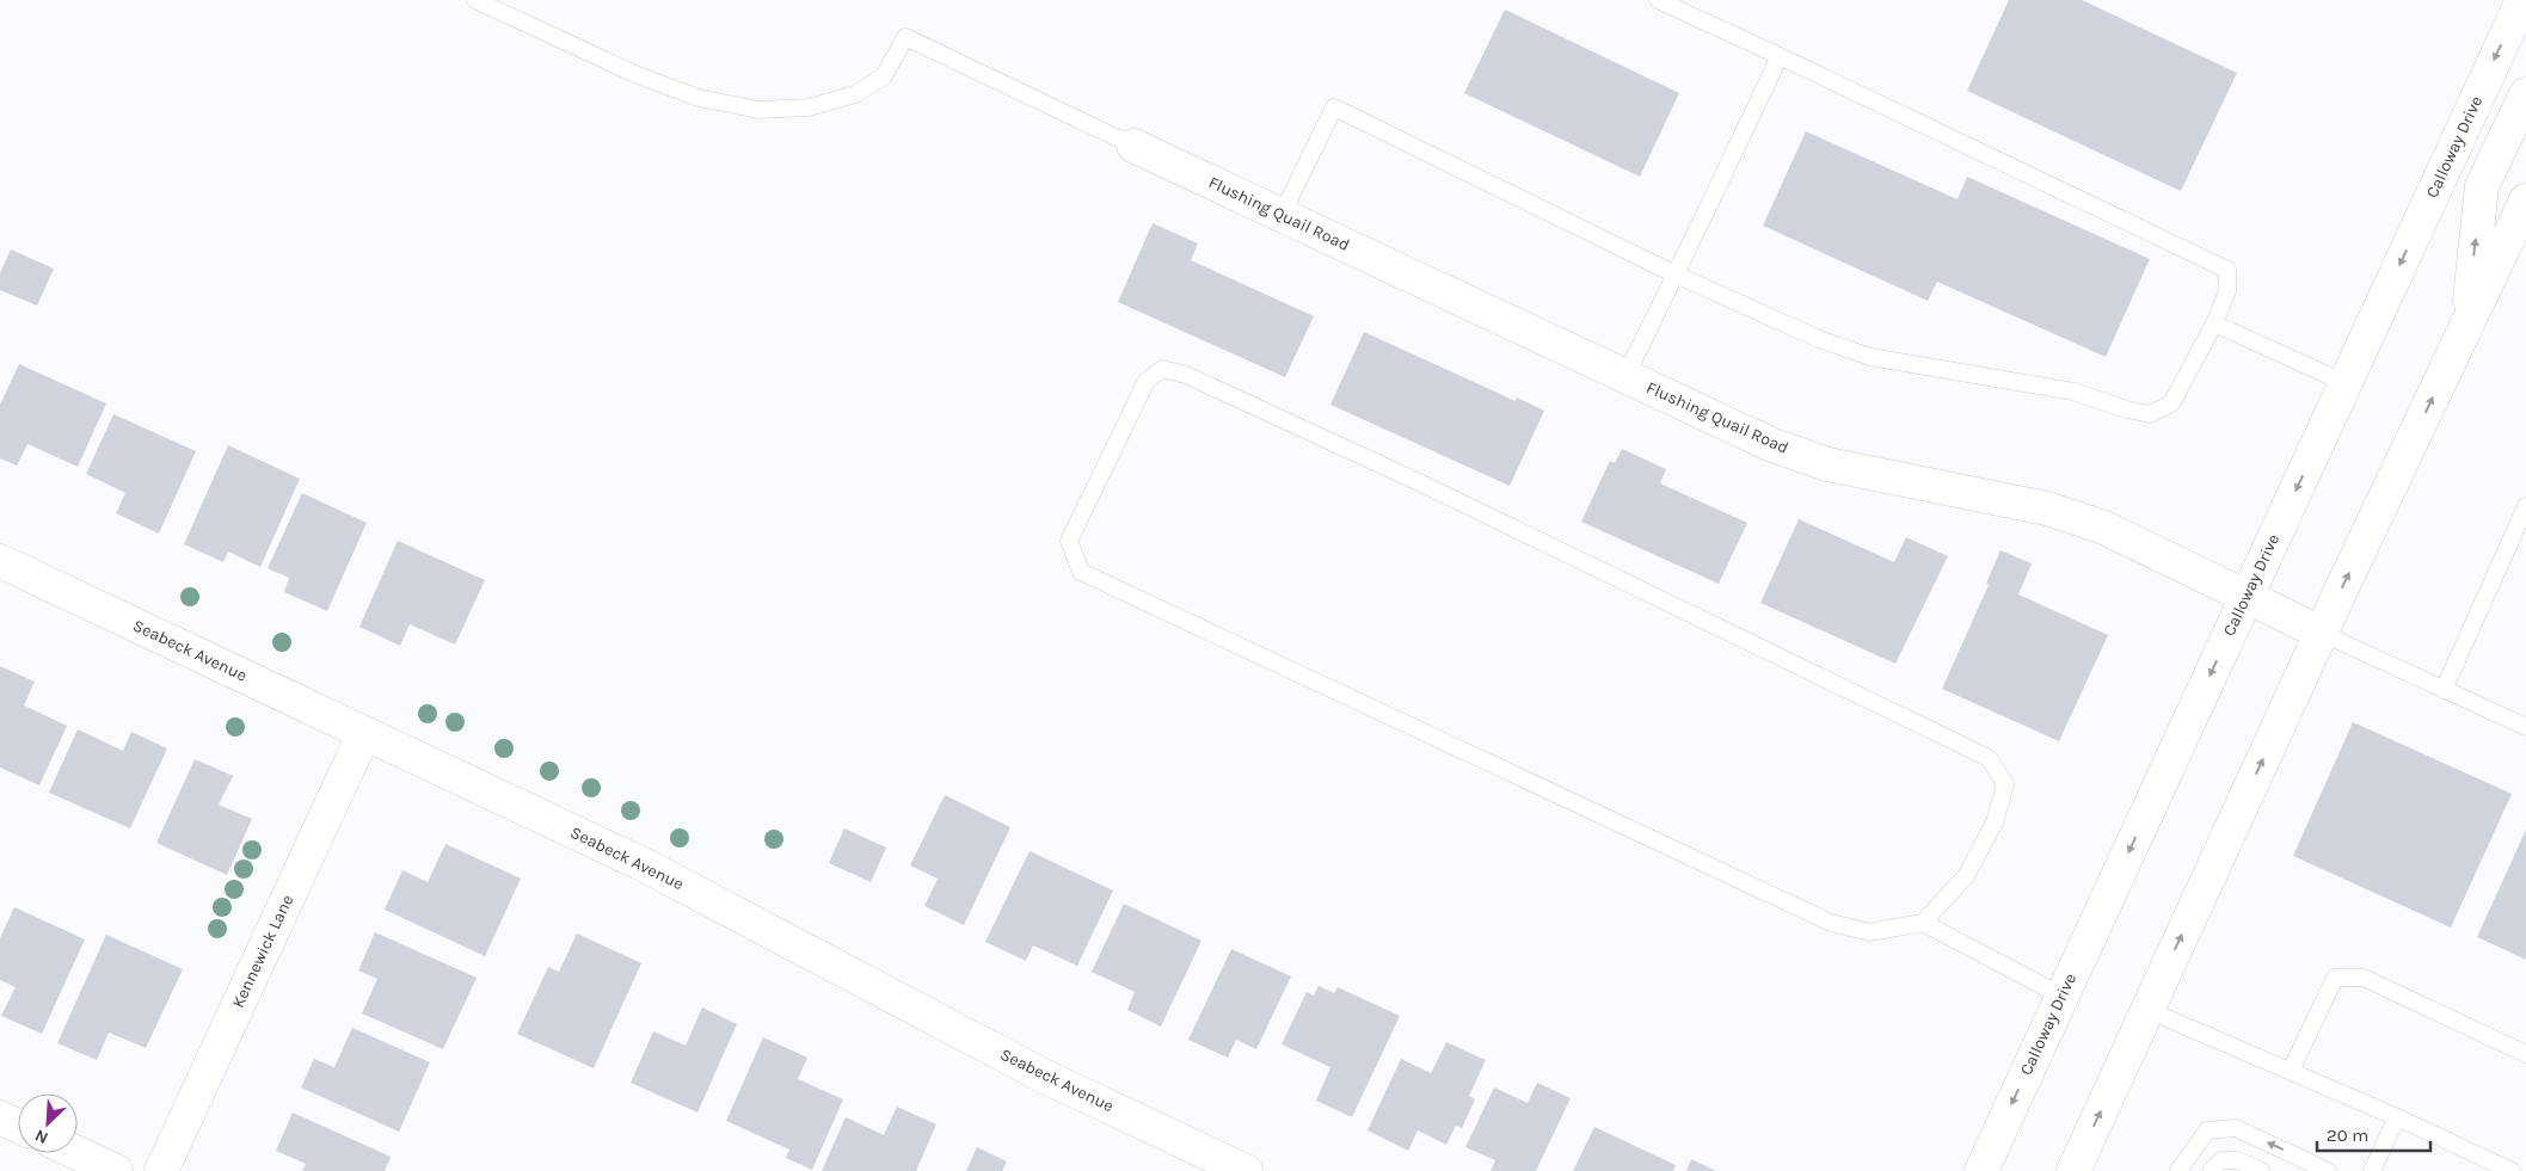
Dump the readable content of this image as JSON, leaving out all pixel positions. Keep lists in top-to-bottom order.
{
  "streets": {
    "street": [
      "Calloway Drive",
      "Flushing Quail Road",
      "Seabeck Avenue",
      "Kennewick Lane"
    ]
  },
  "crossings": [
    ["Calloway Drive", "Flushing Quail Road"],
    ["Seabeck Avenue", "Kennewick Lane"]
  ],
  "scale_bar": "20 m",
  "north": "bottom left"
}
